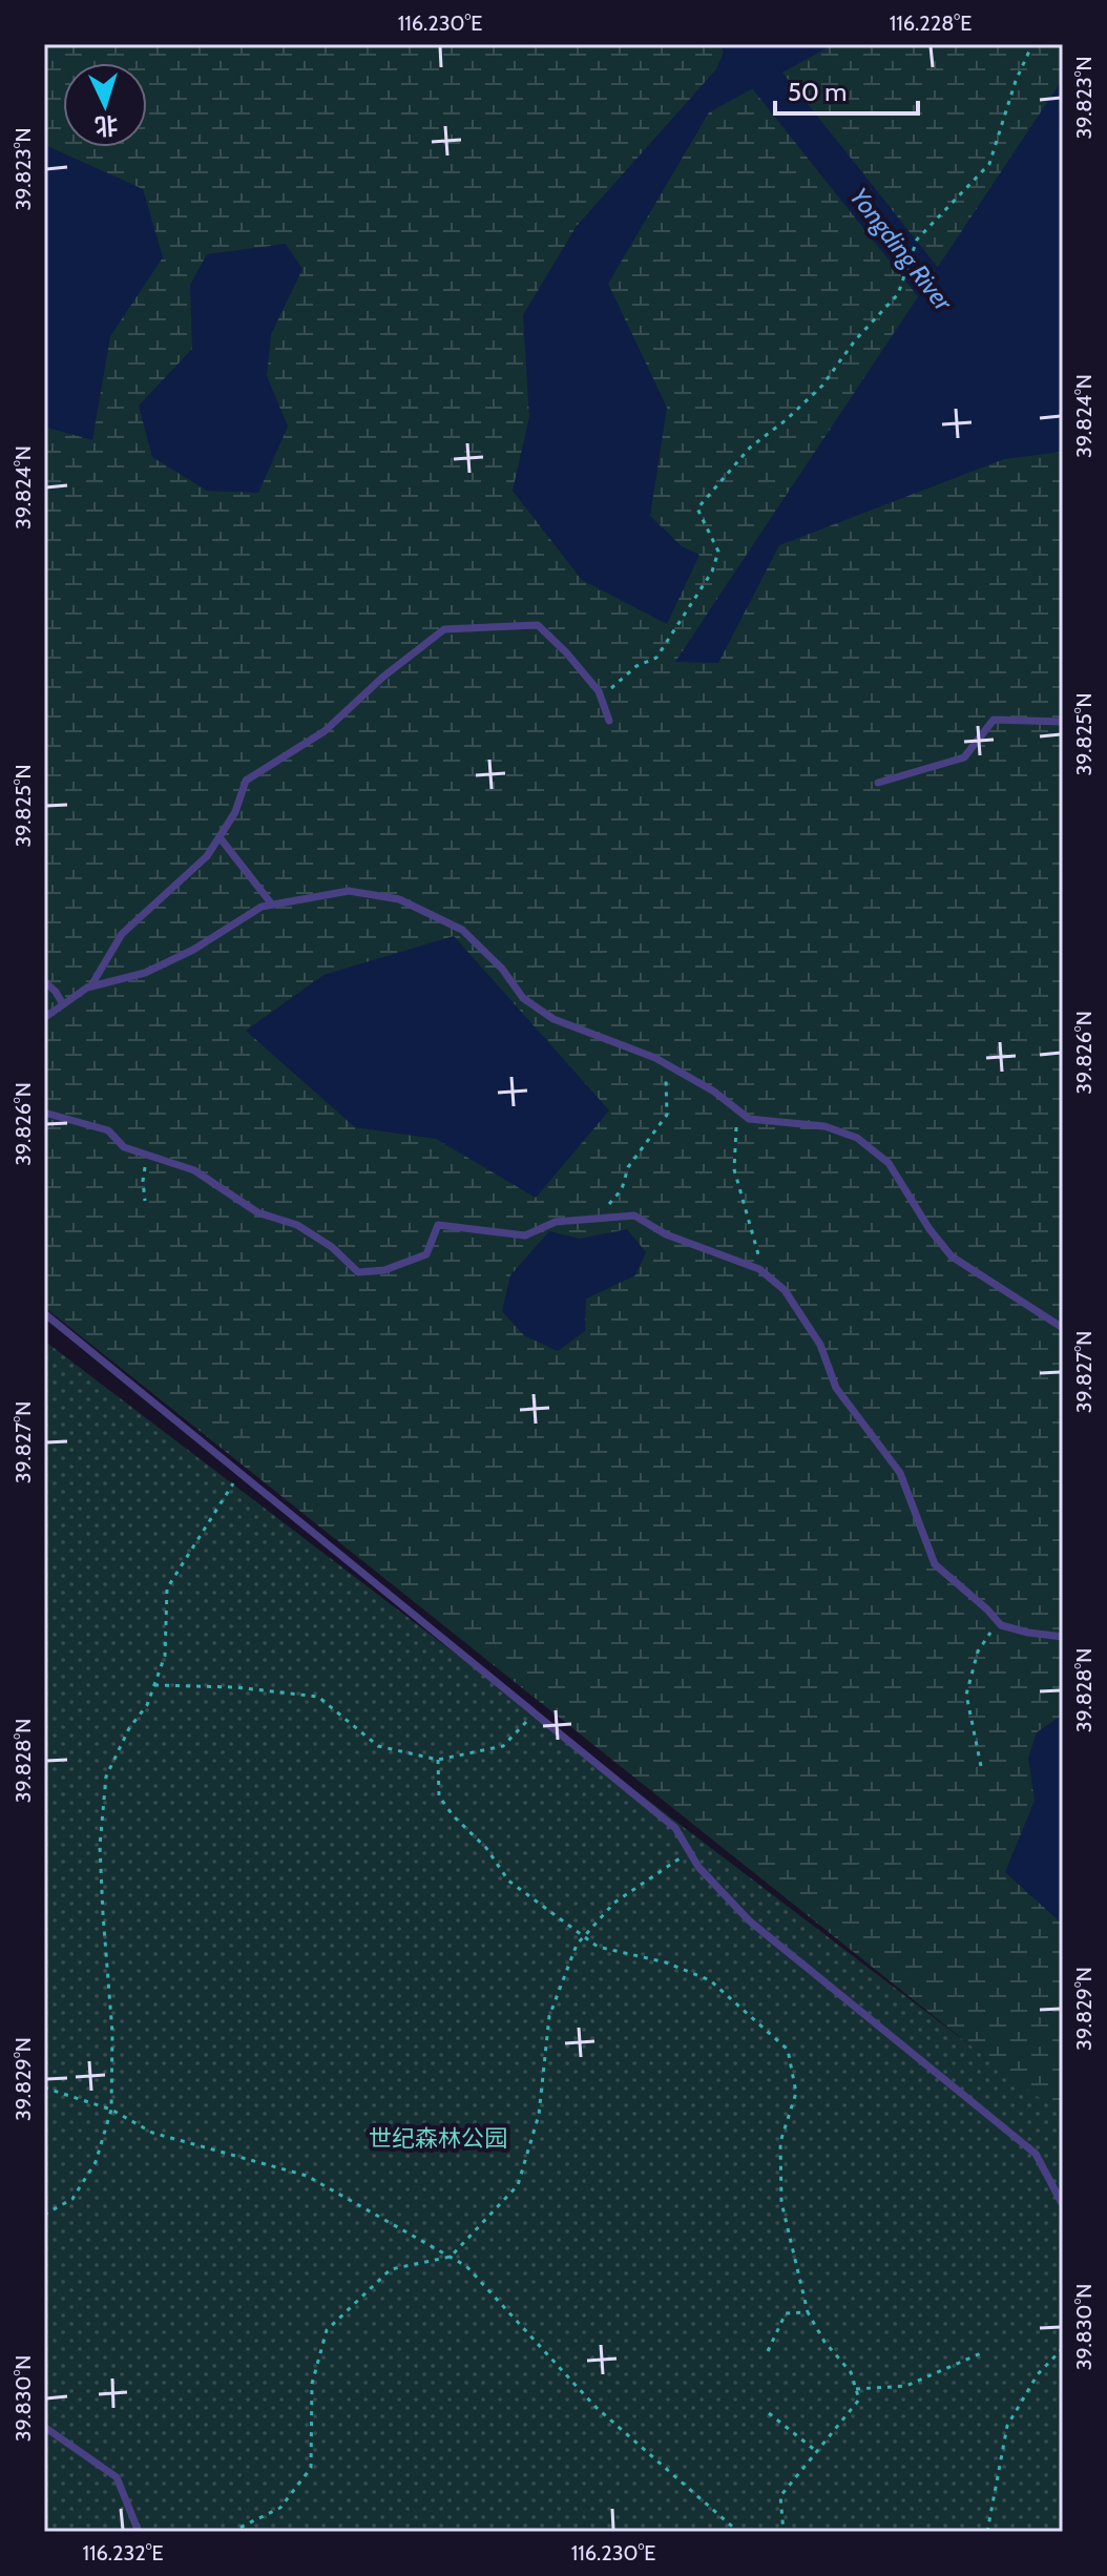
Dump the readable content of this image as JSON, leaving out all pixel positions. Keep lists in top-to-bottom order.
{
  "water": ["Yongding River"],
  "parks": ["世纪森林公园"],
  "scale_bar": "50 m",
  "north": "bottom",
  "coordinates": [
    "116.230°E",
    "116.228°E",
    "39.823°N",
    "39.824°N",
    "39.825°N",
    "39.826°N",
    "39.827°N",
    "39.828°N",
    "39.829°N",
    "39.830°N",
    "116.232°E"
  ]
}
